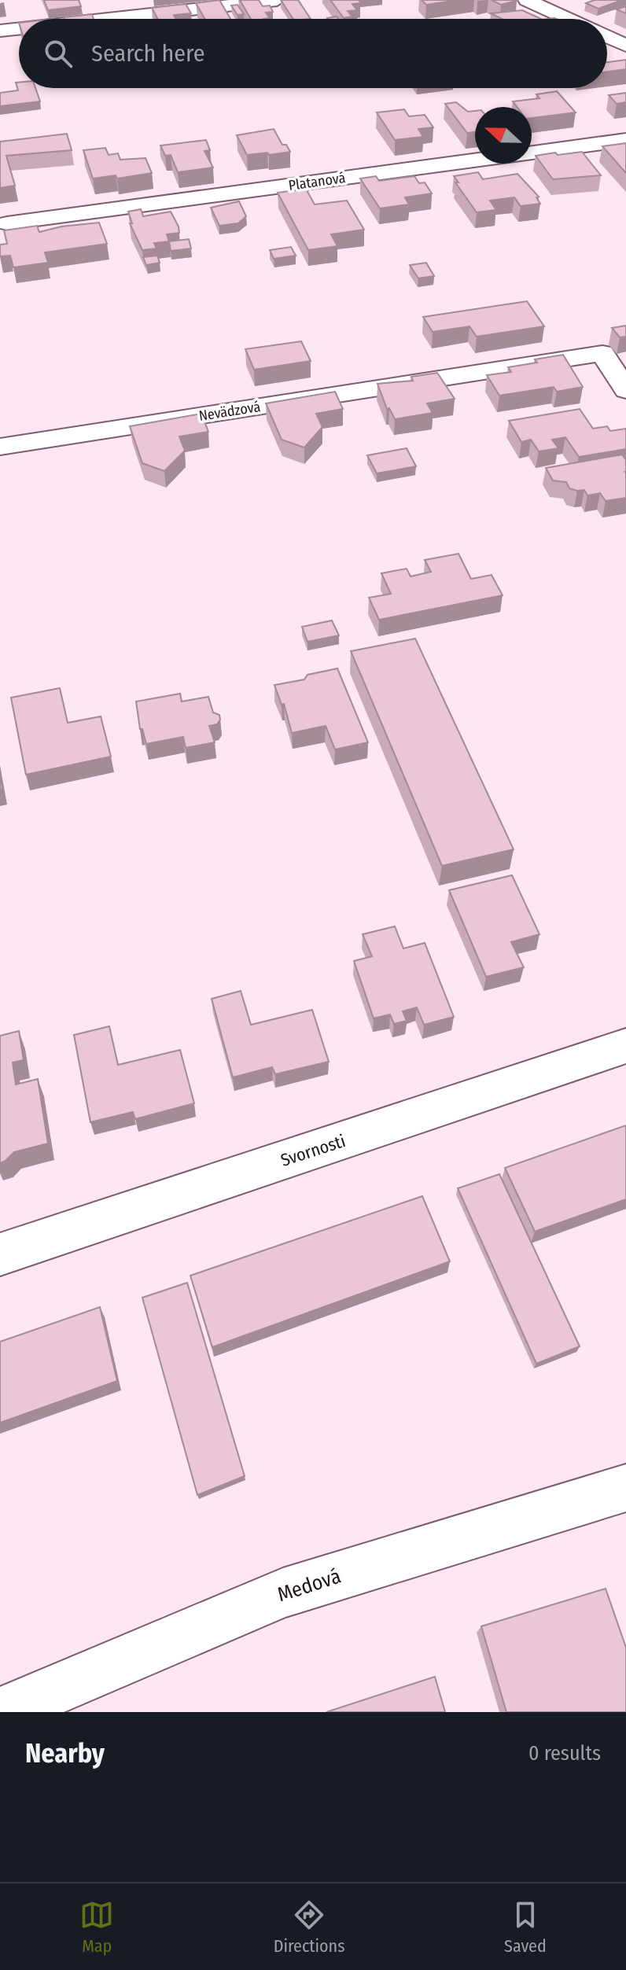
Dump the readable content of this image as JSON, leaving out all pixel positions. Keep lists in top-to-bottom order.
{
  "streets": {
    "street": [
      "Platanová",
      "Nevädzová",
      "Svornosti",
      "Medová"
    ]
  },
  "north": "left",
  "page": {
    "search": "Search here",
    "heading": ["Nearby", "0 results"],
    "nav": ["Map", "Directions", "Saved"]
  }
}
